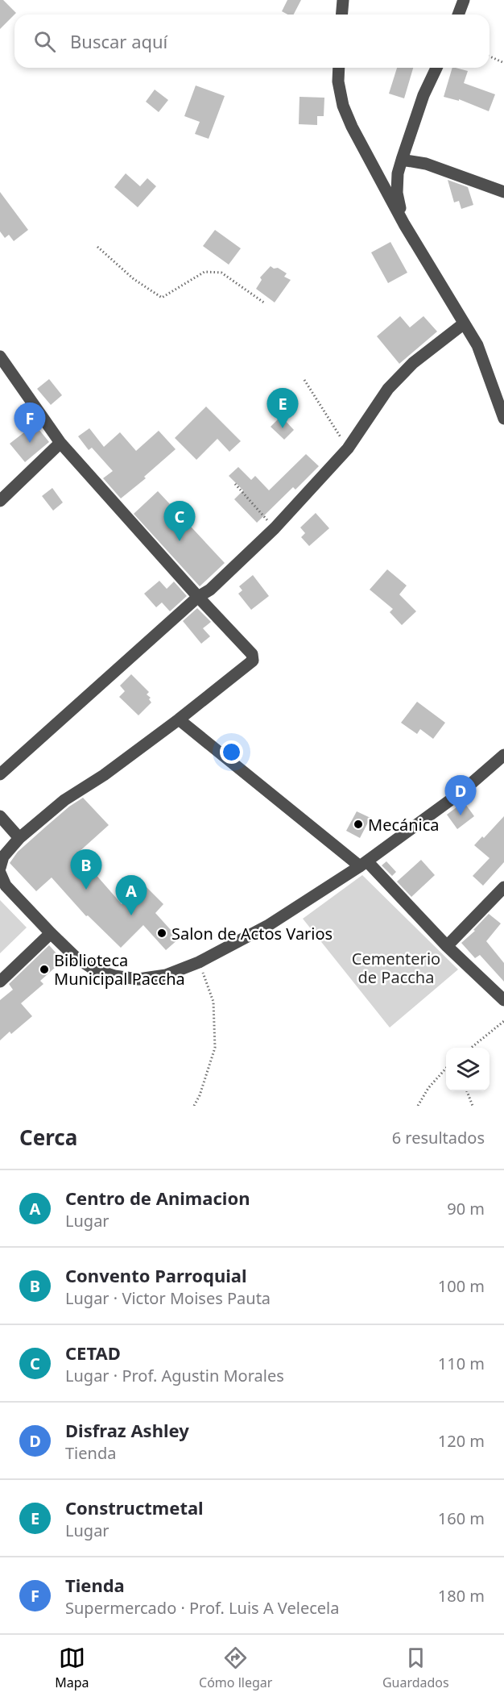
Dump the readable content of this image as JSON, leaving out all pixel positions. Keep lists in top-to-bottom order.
{
  "parks": ["Cementerio de Paccha"],
  "places": ["Mecánica", "Salon de Actos Varios", "Biblioteca Municipal Paccha"],
  "page": {
    "search": "Buscar aquí",
    "pins": [
      "E",
      "F",
      "C",
      "D",
      "B",
      "A"
    ],
    "heading": ["Cerca", "6 resultados"],
    "list": [
      {
        "mark": "A",
        "name": "Centro de Animacion",
        "note": "Lugar",
        "value": "90 m"
      },
      {
        "mark": "B",
        "name": "Convento Parroquial",
        "note": "Lugar · Victor Moises Pauta",
        "value": "100 m"
      },
      {
        "mark": "C",
        "name": "CETAD",
        "note": "Lugar · Prof. Agustin Morales",
        "value": "110 m"
      },
      {
        "mark": "D",
        "name": "Disfraz Ashley",
        "note": "Tienda",
        "value": "120 m"
      },
      {
        "mark": "E",
        "name": "Constructmetal",
        "note": "Lugar",
        "value": "160 m"
      },
      {
        "mark": "F",
        "name": "Tienda",
        "note": "Supermercado · Prof. Luis A Velecela",
        "value": "180 m"
      }
    ],
    "nav": ["Mapa", "Cómo llegar", "Guardados"]
  }
}
